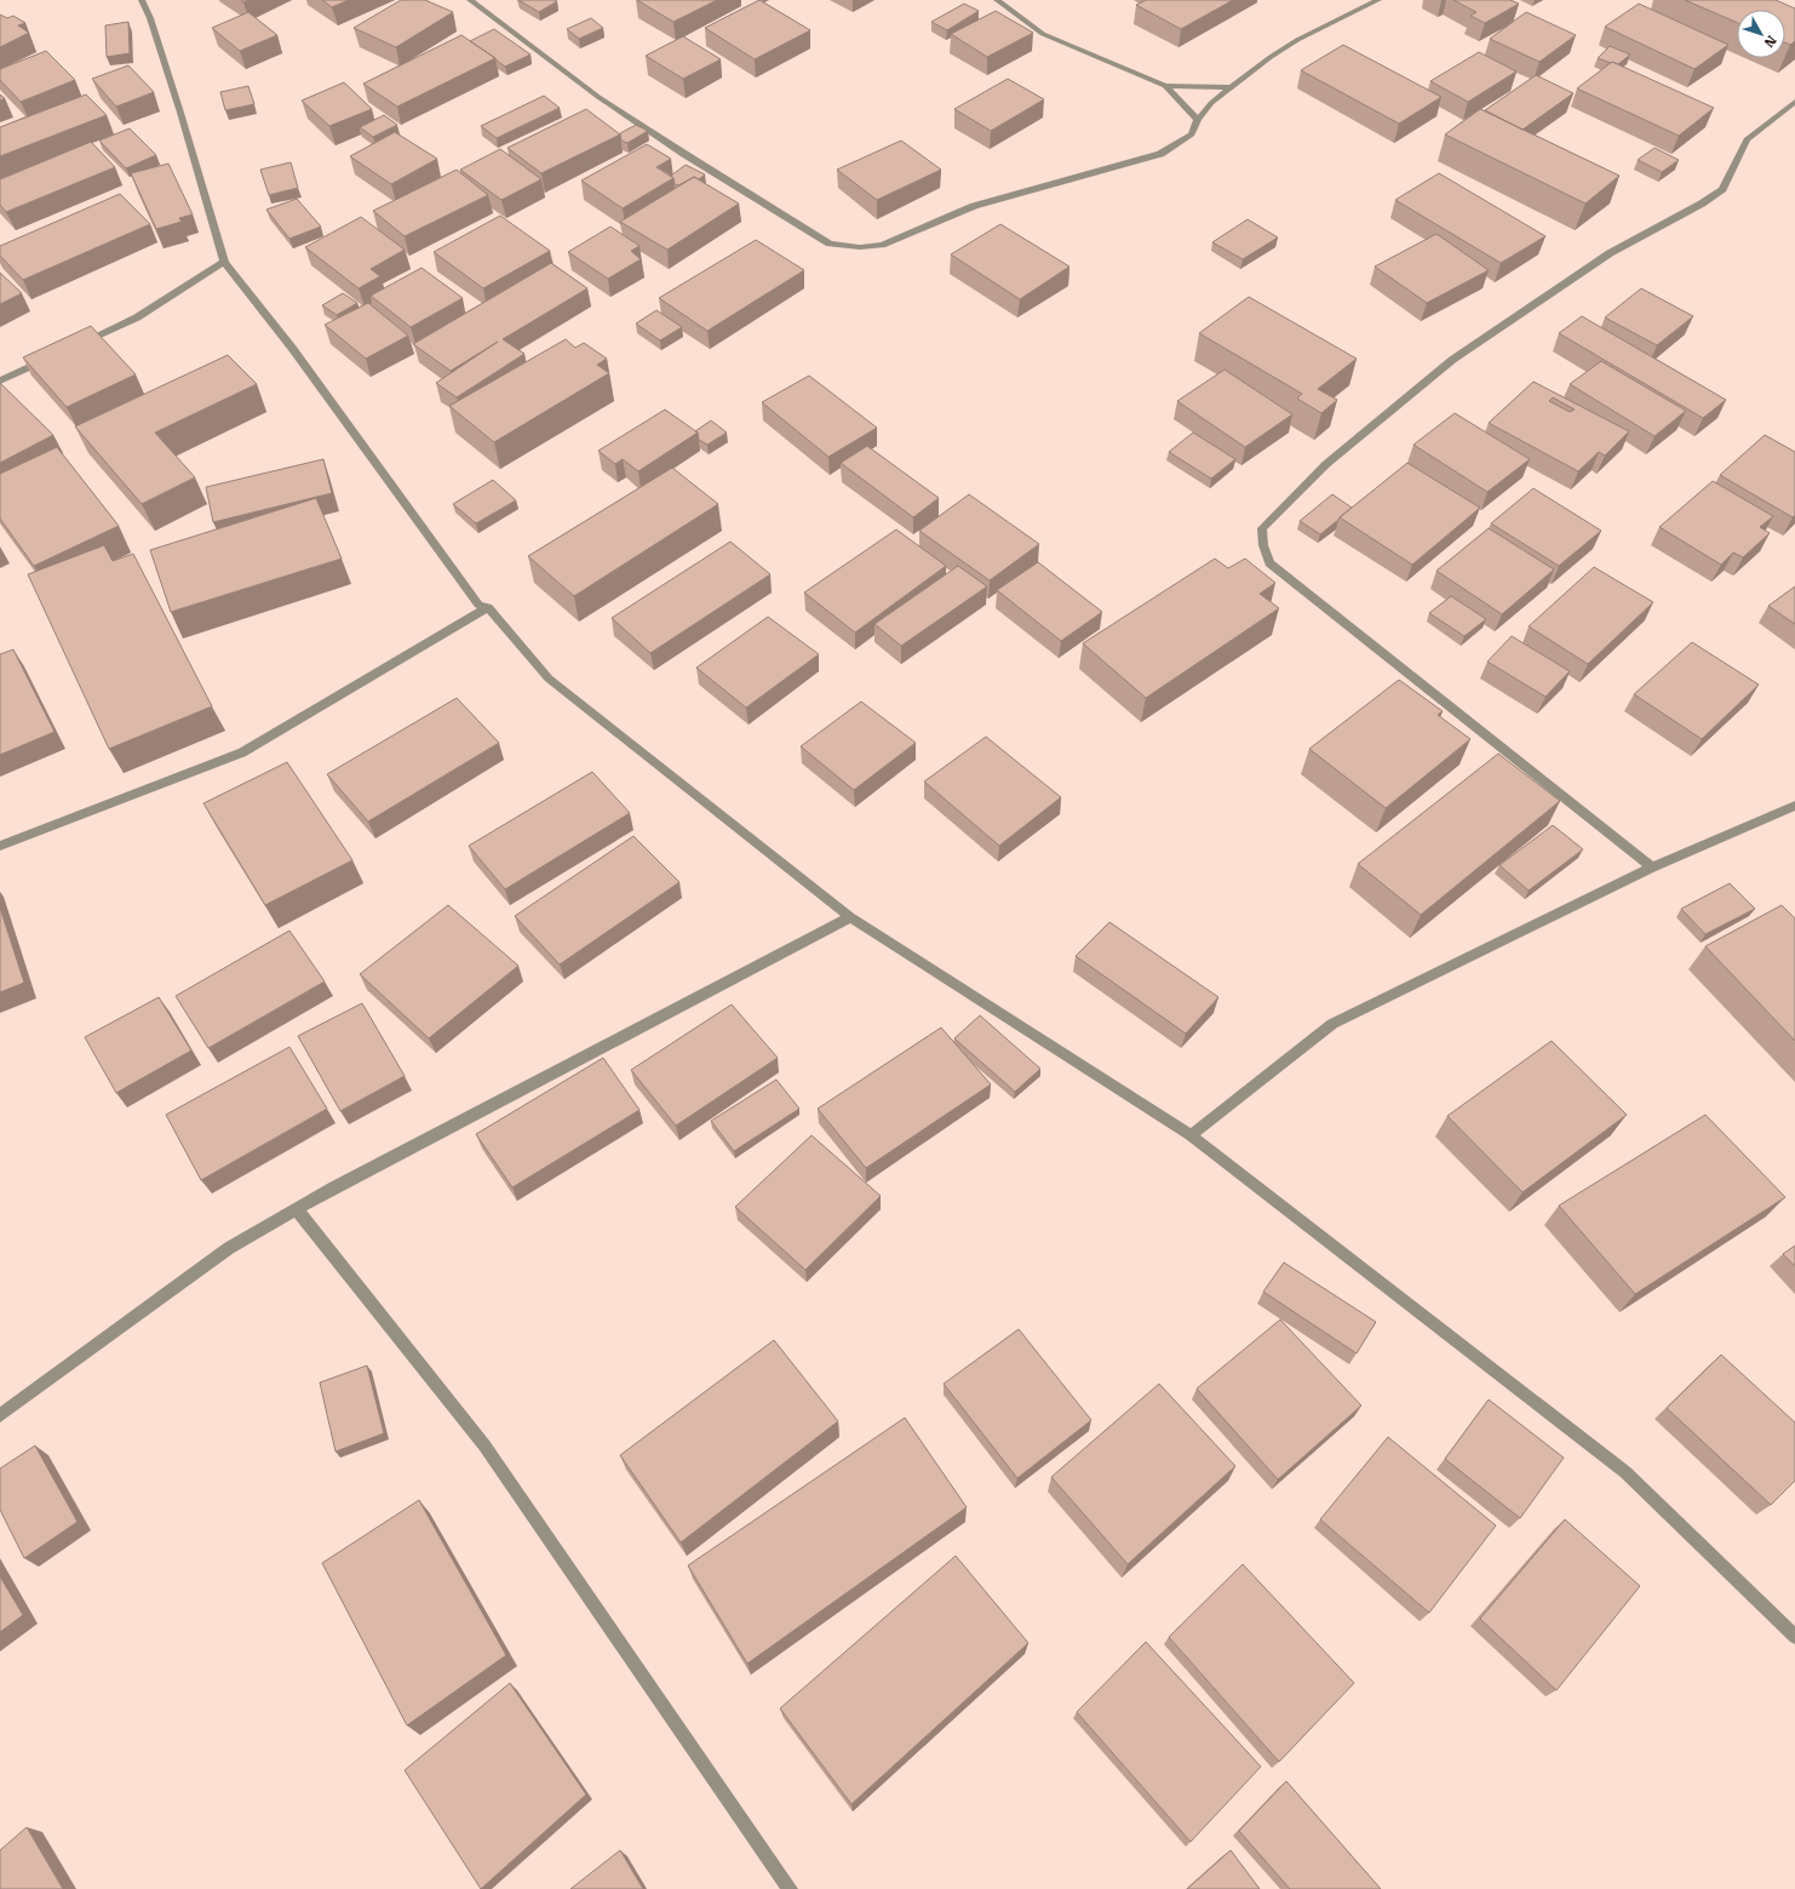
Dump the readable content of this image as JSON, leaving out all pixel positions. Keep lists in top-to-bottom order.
{
  "north": "bottom right"
}
